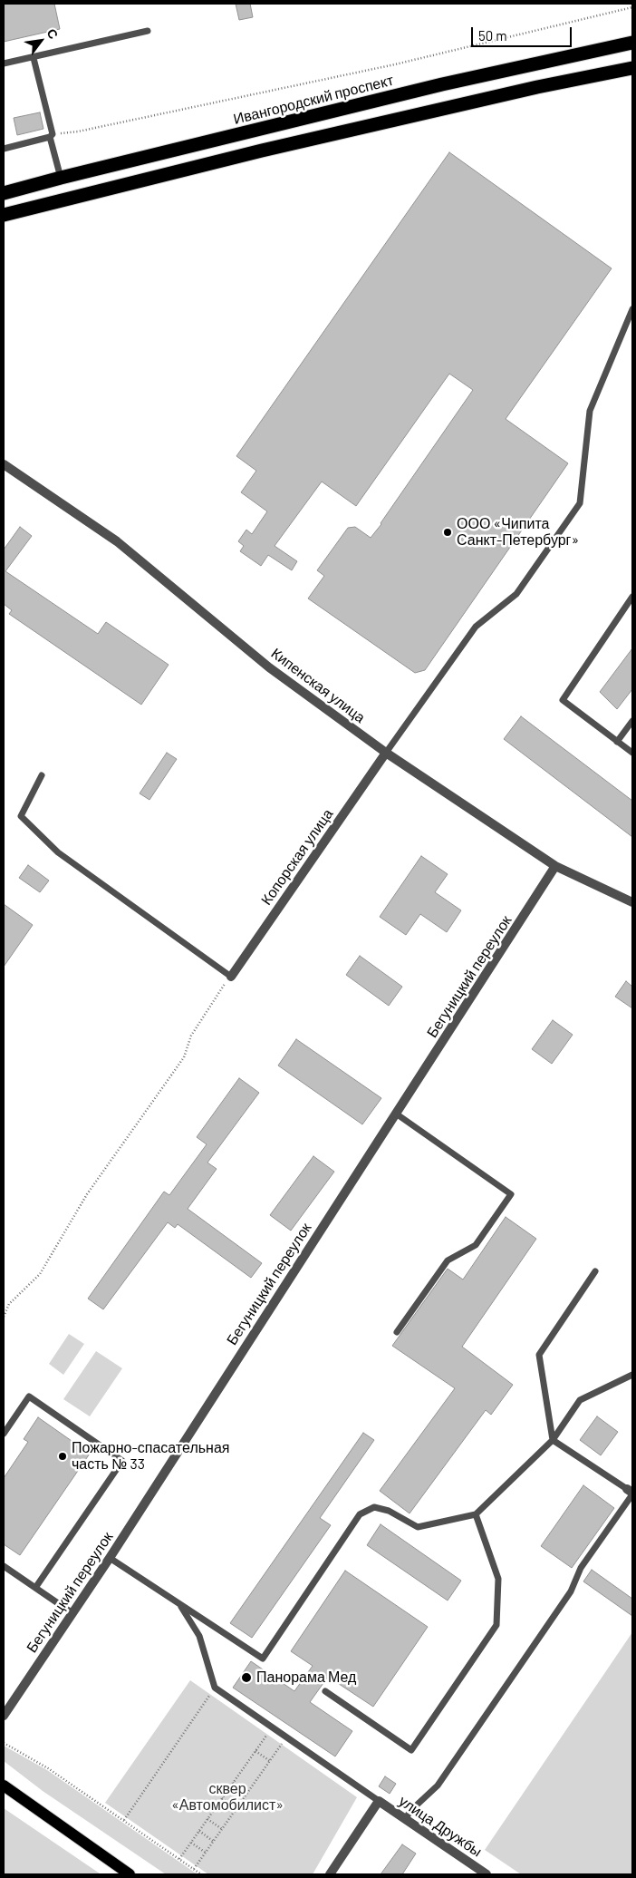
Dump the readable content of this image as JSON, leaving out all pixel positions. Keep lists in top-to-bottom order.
{
  "streets": {
    "highway": ["Ивангородский проспект"],
    "street": [
      "Кипенская улица",
      "Копорская улица",
      "Бегуницкий переулок",
      "улица Дружбы"
    ]
  },
  "crossings": [
    ["Кипенская улица", "Копорская улица"],
    ["Кипенская улица", "Бегуницкий переулок"]
  ],
  "parks": ["сквер «Автомобилист»"],
  "places": ["ООО «Чипита Санкт-Петербург»", "Пожарно-спасательная часть № 33", "Панорама Мед"],
  "scale_bar": "50 m",
  "north": "top right"
}
